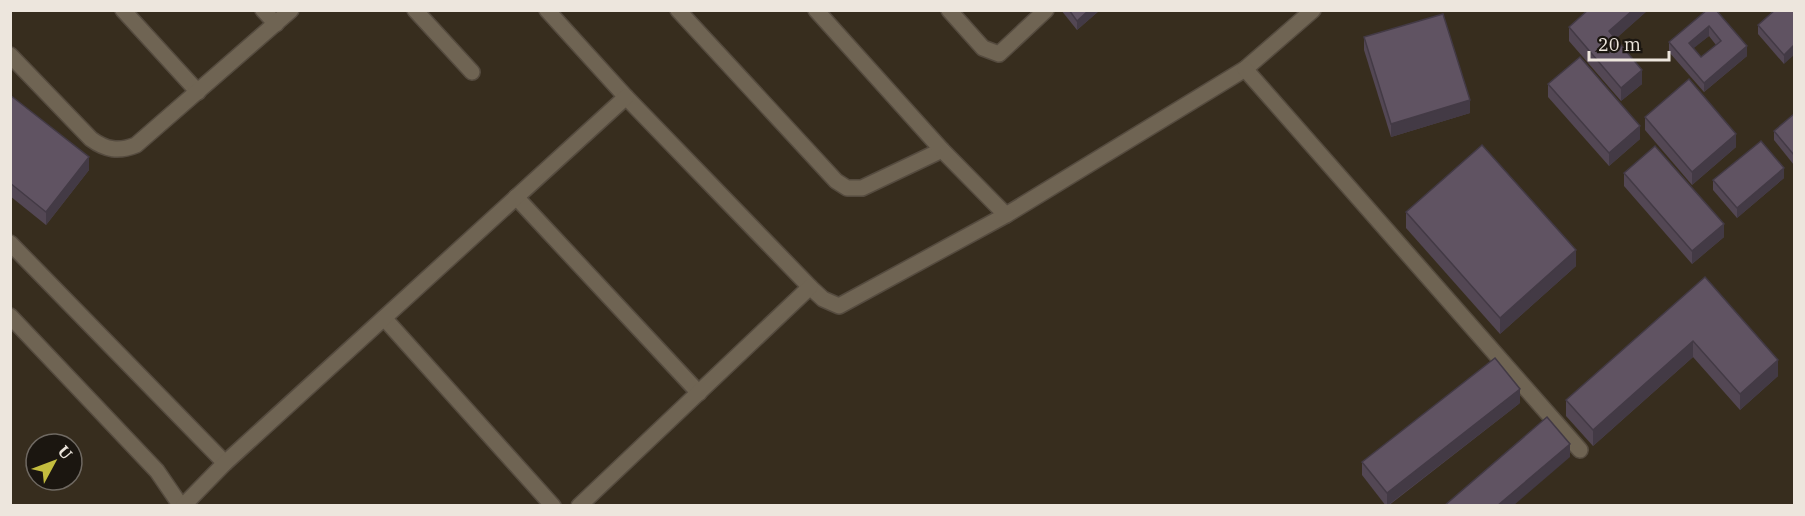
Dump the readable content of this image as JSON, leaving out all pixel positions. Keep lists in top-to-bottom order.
{
  "scale_bar": "20 m",
  "north": "top right"
}
